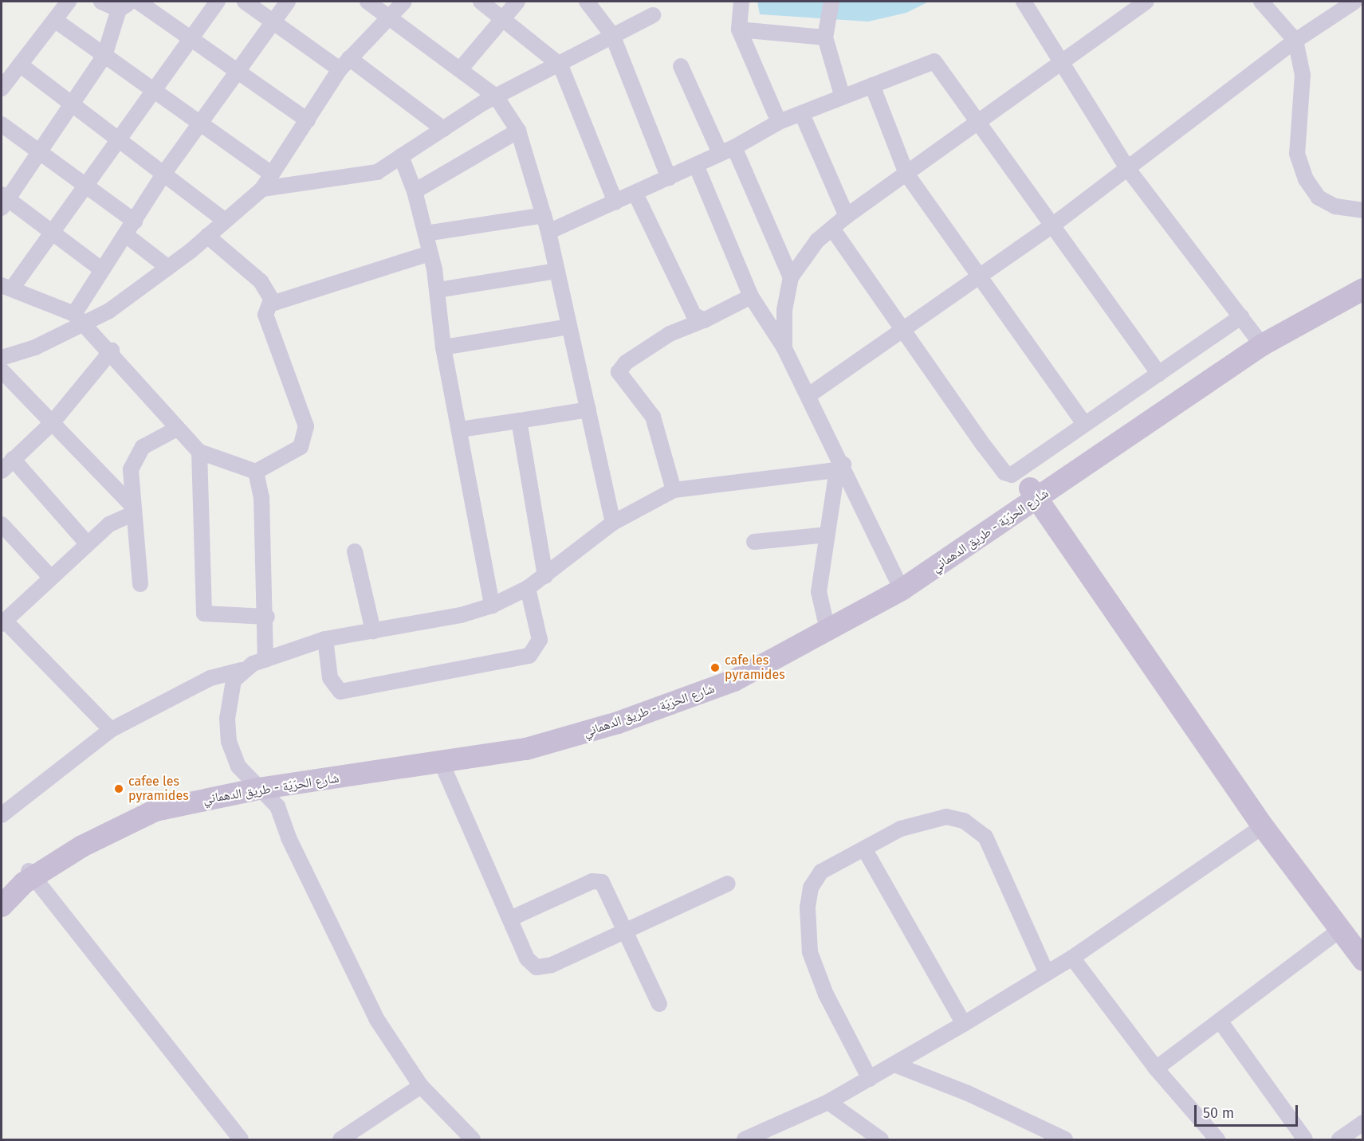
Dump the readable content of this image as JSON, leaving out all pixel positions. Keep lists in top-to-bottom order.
{
  "streets": {
    "main road": ["شارع الحرّيّة - طريق الدهماني"]
  },
  "places": ["cafe les pyramides", "cafee les pyramides"],
  "scale_bar": "50 m"
}
